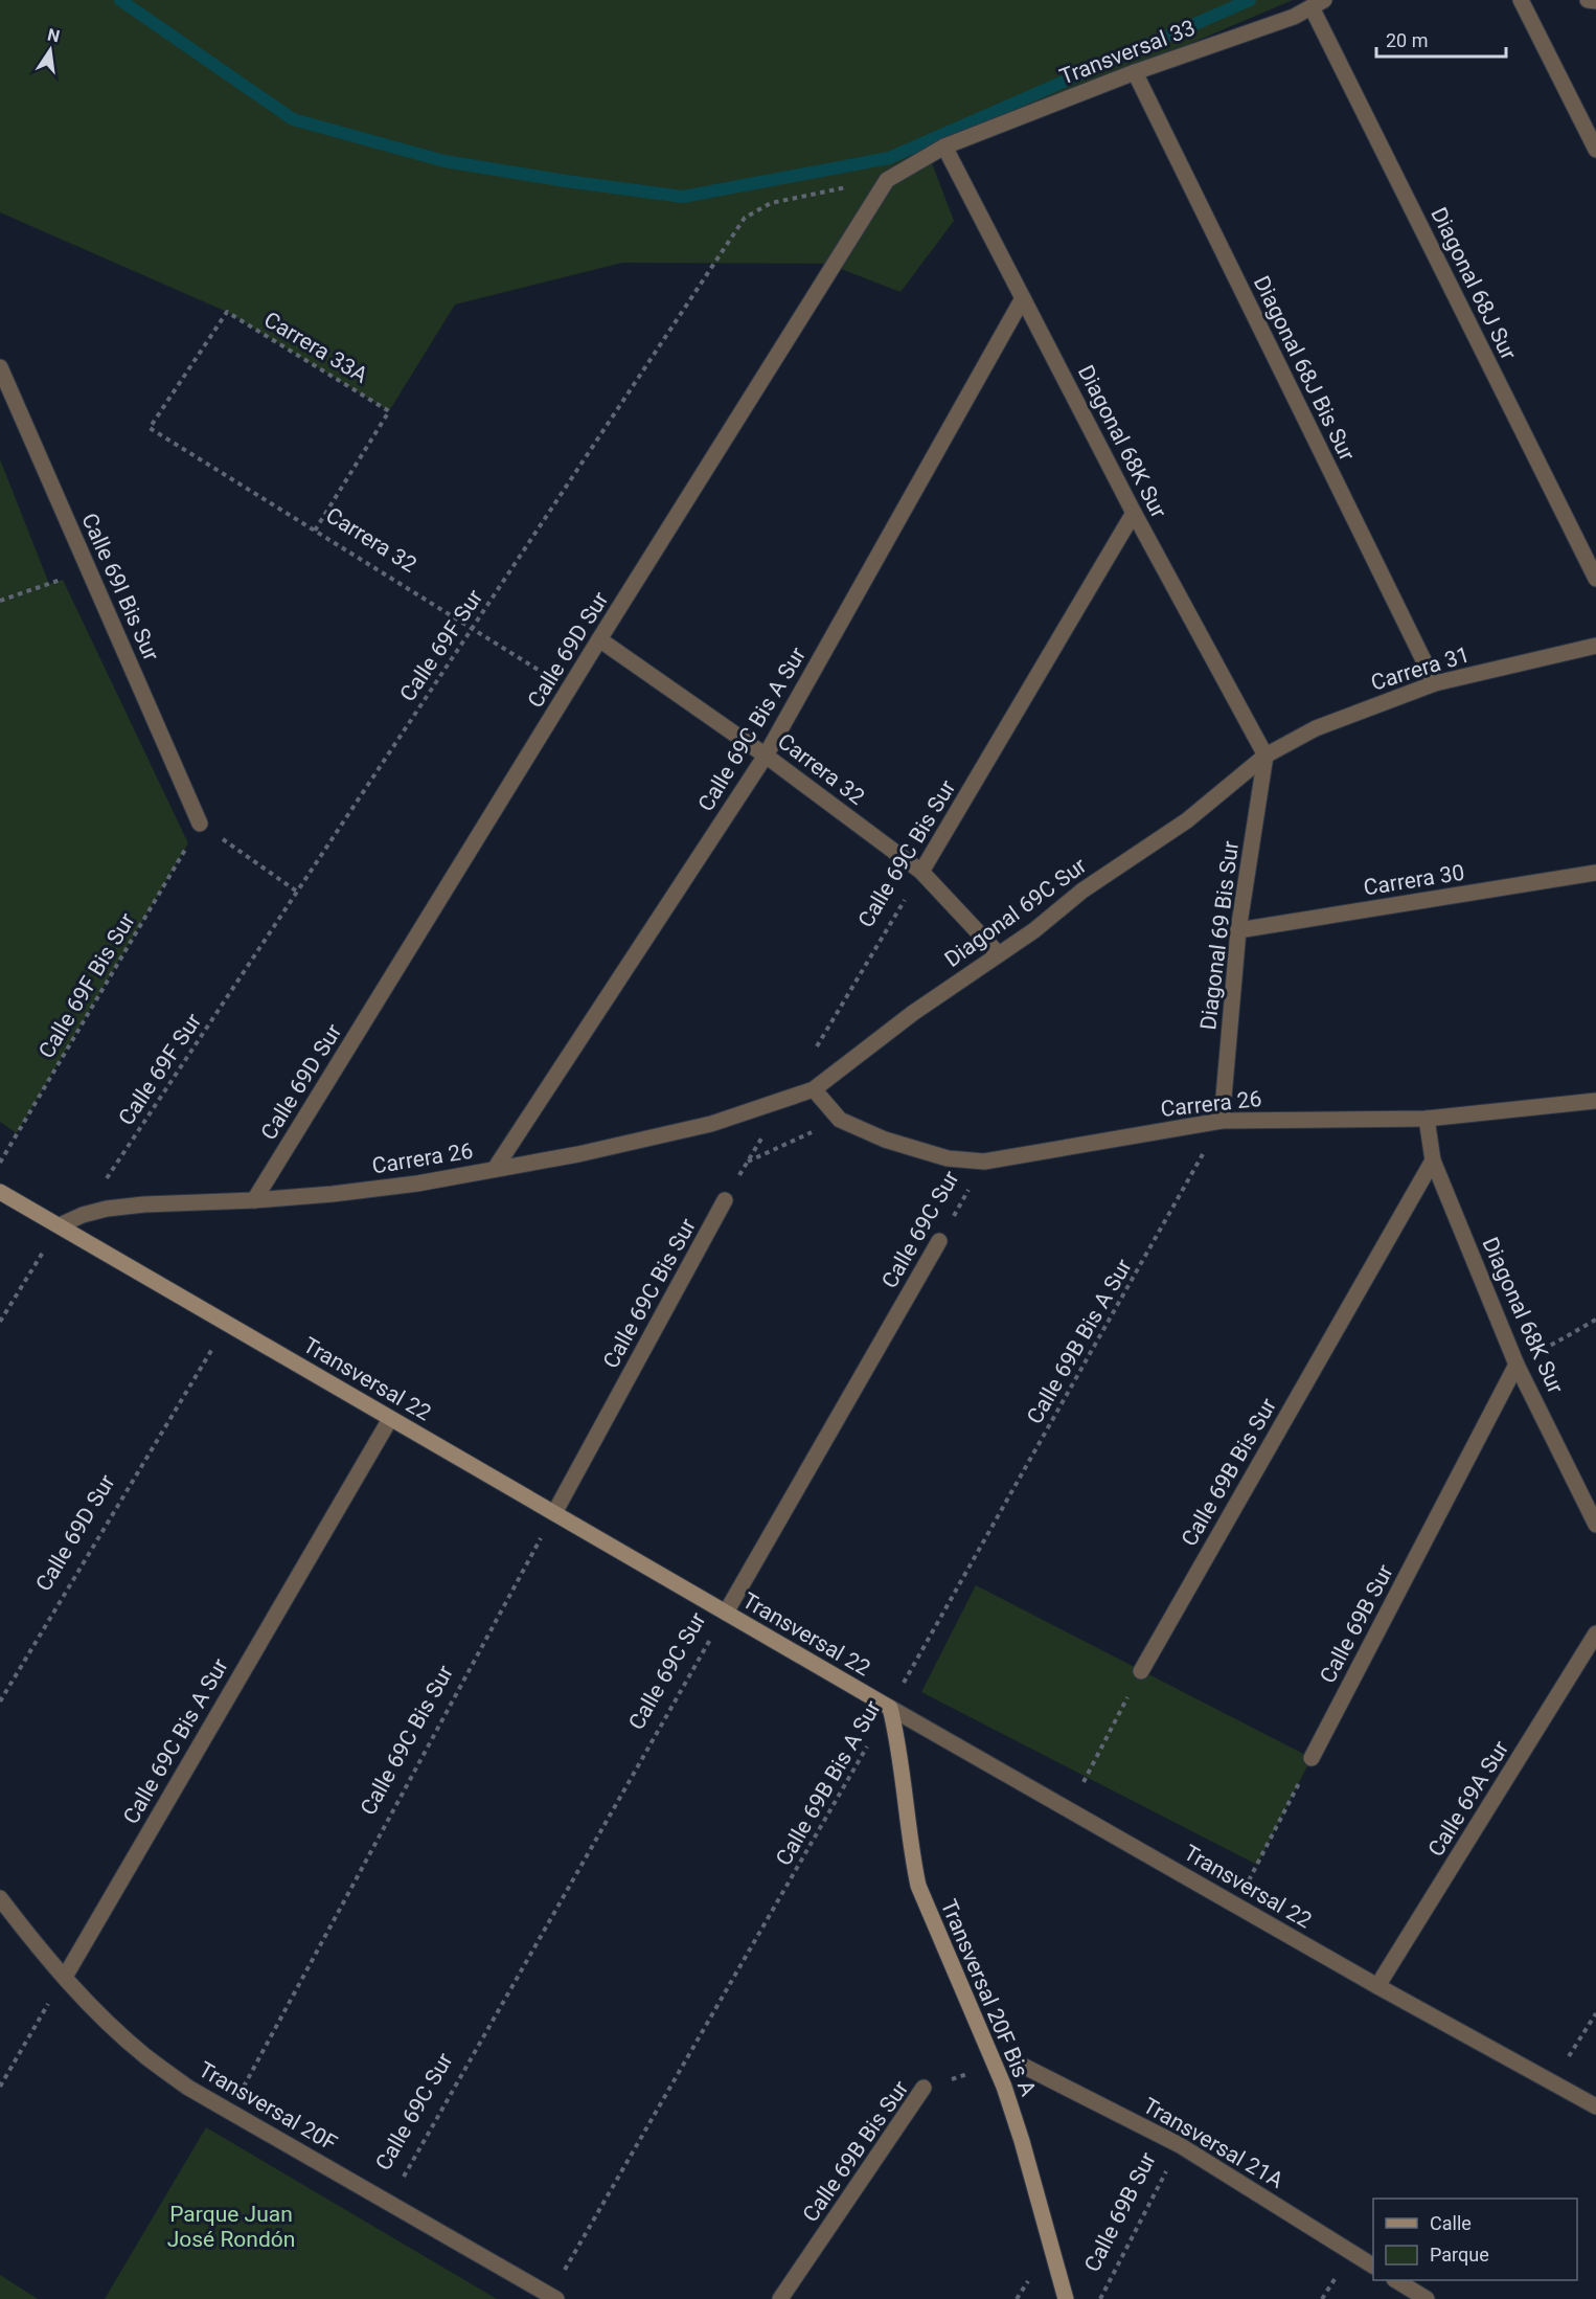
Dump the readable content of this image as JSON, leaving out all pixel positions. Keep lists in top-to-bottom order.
{
  "streets": {
    "street": [
      "Transversal 33",
      "Diagonal 68J Sur",
      "Diagonal 68J Bis Sur",
      "Diagonal 68K Sur",
      "Carrera 32",
      "Calle 69I Bis Sur",
      "Calle 69D Sur",
      "Carrera 31",
      "Calle 69C Bis A Sur",
      "Calle 69C Bis Sur",
      "Carrera 30",
      "Diagonal 69C Sur",
      "Diagonal 69 Bis Sur",
      "Carrera 26",
      "Calle 69C Sur",
      "Transversal 22",
      "Calle 69B Bis Sur",
      "Calle 69B Sur",
      "Calle 69A Sur",
      "Transversal 20F Bis A",
      "Transversal 20F",
      "Transversal 21A"
    ],
    "path": [
      "Carrera 33A",
      "Calle 69F Sur",
      "Calle 69F Bis Sur",
      "Calle 69B Bis A Sur"
    ]
  },
  "crossings": [
    ["Transversal 33", "Diagonal 68J Sur"],
    ["Transversal 33", "Diagonal 68J Bis Sur"],
    ["Transversal 33", "Diagonal 68K Sur"],
    ["Transversal 33", "Calle 69D Sur"],
    ["Carrera 33A", "Carrera 32"],
    ["Diagonal 68J Bis Sur", "Carrera 31"],
    ["Diagonal 68K Sur", "Calle 69D Sur"],
    ["Diagonal 68K Sur", "Carrera 31"],
    ["Diagonal 68K Sur", "Calle 69C Bis A Sur"],
    ["Diagonal 68K Sur", "Calle 69C Bis Sur"],
    ["Diagonal 68K Sur", "Diagonal 69C Sur"],
    ["Diagonal 68K Sur", "Diagonal 69 Bis Sur"],
    ["Diagonal 68K Sur", "Carrera 26"],
    ["Diagonal 68K Sur", "Calle 69B Bis Sur"],
    ["Diagonal 68K Sur", "Calle 69B Sur"],
    ["Carrera 32", "Calle 69F Sur"],
    ["Carrera 32", "Calle 69D Sur"],
    ["Carrera 32", "Calle 69C Bis A Sur"],
    ["Carrera 32", "Calle 69C Bis Sur"],
    ["Carrera 32", "Diagonal 69C Sur"],
    ["Calle 69I Bis Sur", "Calle 69F Bis Sur"],
    ["Calle 69F Sur", "Calle 69D Sur"],
    ["Calle 69F Sur", "Carrera 26"],
    ["Calle 69D Sur", "Carrera 26"],
    ["Calle 69D Sur", "Transversal 22"],
    ["Carrera 31", "Diagonal 69C Sur"],
    ["Carrera 31", "Diagonal 69 Bis Sur"],
    ["Calle 69C Bis A Sur", "Carrera 26"],
    ["Calle 69C Bis A Sur", "Transversal 22"],
    ["Calle 69C Bis A Sur", "Transversal 20F"],
    ["Calle 69C Bis Sur", "Transversal 22"],
    ["Calle 69C Bis Sur", "Transversal 20F"],
    ["Carrera 30", "Diagonal 69 Bis Sur"],
    ["Diagonal 69C Sur", "Diagonal 69 Bis Sur"],
    ["Diagonal 69C Sur", "Carrera 26"],
    ["Diagonal 69 Bis Sur", "Carrera 26"],
    ["Diagonal 69 Bis Sur", "Calle 69B Bis A Sur"],
    ["Carrera 26", "Calle 69C Sur"],
    ["Carrera 26", "Calle 69B Bis A Sur"],
    ["Carrera 26", "Transversal 22"],
    ["Calle 69C Sur", "Transversal 22"],
    ["Calle 69C Sur", "Transversal 20F"],
    ["Calle 69B Bis A Sur", "Transversal 22"],
    ["Calle 69B Bis A Sur", "Transversal 20F Bis A"],
    ["Calle 69B Bis A Sur", "Transversal 20F"],
    ["Transversal 22", "Calle 69A Sur"],
    ["Transversal 22", "Transversal 20F Bis A"],
    ["Calle 69B Bis Sur", "Transversal 20F Bis A"],
    ["Calle 69B Sur", "Transversal 21A"]
  ],
  "parks": ["Parque Juan José Rondón"],
  "legend": ["Calle", "Parque"],
  "scale_bar": "20 m",
  "north": "top"
}
